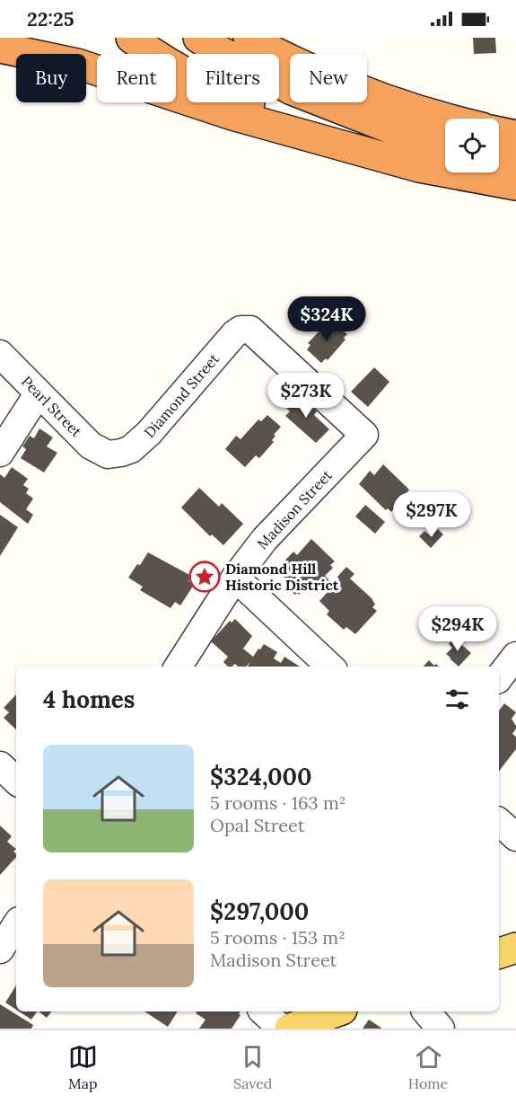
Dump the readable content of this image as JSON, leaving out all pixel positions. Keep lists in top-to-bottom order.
{
  "streets": {
    "street": ["Diamond Street", "Pearl Street", "Madison Street"]
  },
  "crossings": [
    ["Diamond Street", "Pearl Street"],
    ["Diamond Street", "Madison Street"]
  ],
  "places": {
    "place": ["Diamond Hill Historic District"]
  },
  "page": {
    "status": "22:25",
    "chip": [
      "Buy",
      "Rent",
      "Filters",
      "New"
    ],
    "price": [
      "$324K",
      "$273K",
      "$297K",
      "$294K"
    ],
    "heading": "4 homes",
    "list": [
      {
        "name": "$324,000",
        "note": "5 rooms · 163 m² · Opal Street"
      },
      {
        "name": "$297,000",
        "note": "5 rooms · 153 m² · Madison Street"
      }
    ],
    "tabs": ["Map", "Saved", "Home"]
  }
}
